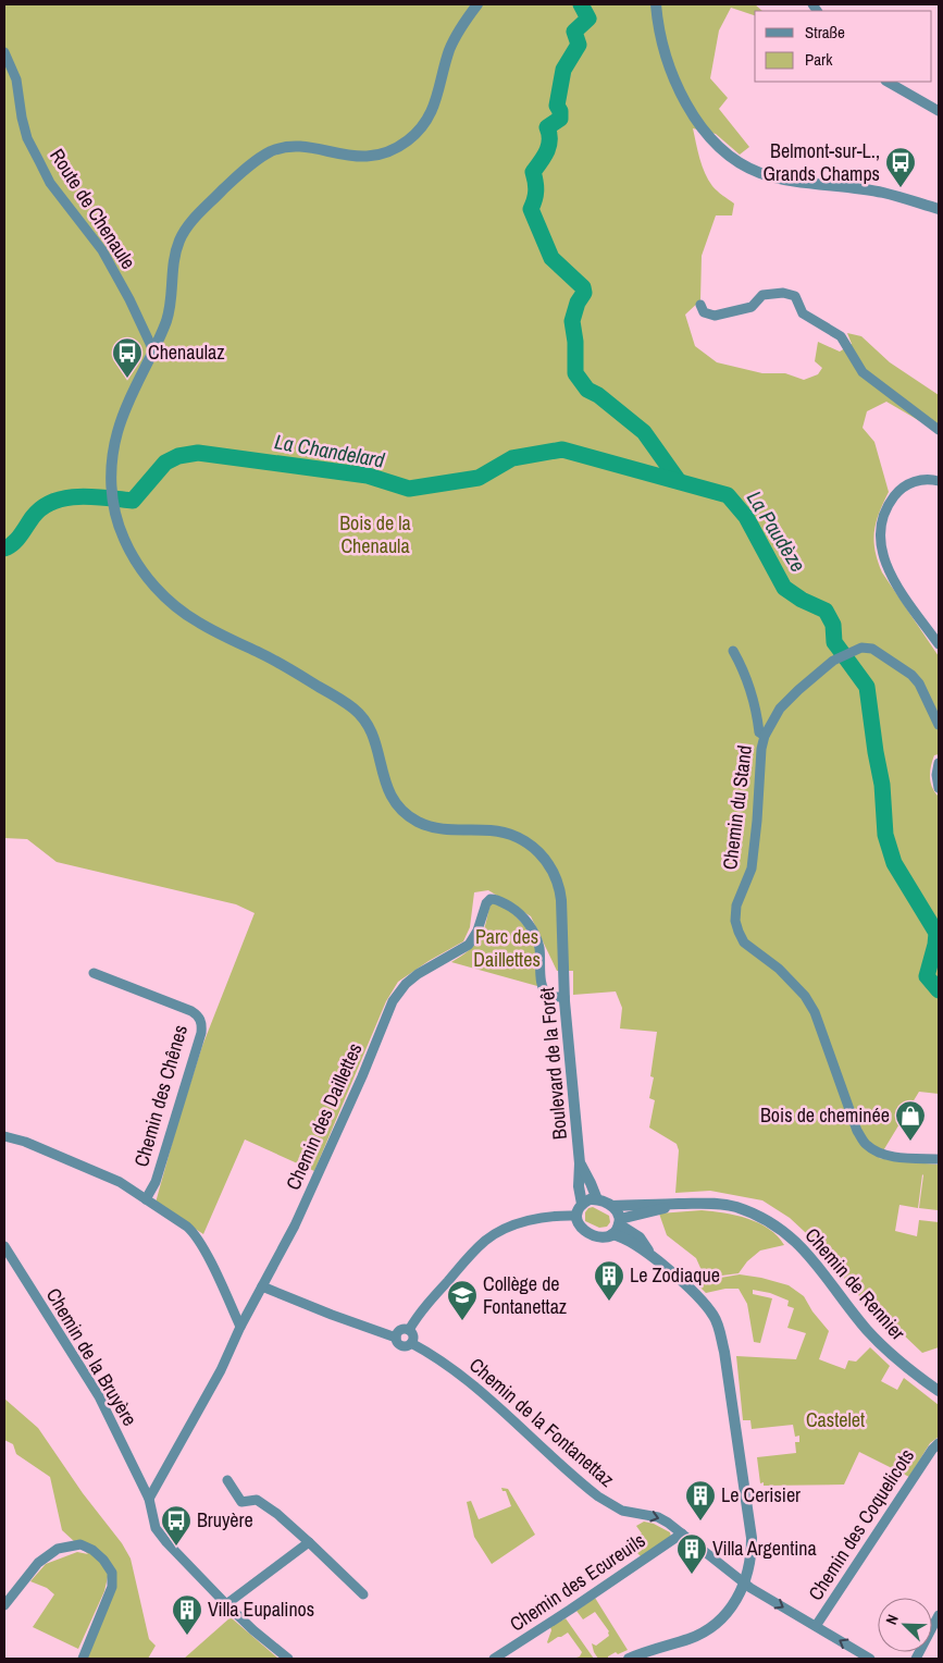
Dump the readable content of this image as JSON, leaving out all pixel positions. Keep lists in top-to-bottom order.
{
  "streets": {
    "street": [
      "Route de Chenaule",
      "Chemin du Stand",
      "Boulevard de la Forêt",
      "Chemin des Chênes",
      "Chemin des Daillettes",
      "Chemin de Rennier",
      "Chemin de la Bruyère",
      "Chemin de la Fontanettaz",
      "Chemin des Coquelicots",
      "Chemin des Ecureuils"
    ]
  },
  "crossings": [
    ["Route de Chenaule", "Boulevard de la Forêt"],
    ["Boulevard de la Forêt", "Chemin des Daillettes"],
    ["Boulevard de la Forêt", "Chemin de Rennier"],
    ["Chemin des Daillettes", "Chemin de la Bruyère"],
    ["Chemin de la Fontanettaz", "Chemin des Coquelicots"],
    ["Chemin de la Fontanettaz", "Chemin des Ecureuils"]
  ],
  "water": ["La Chandelard", "La Paudèze"],
  "parks": ["Bois de la Chenaula", "Parc des Daillettes", "Castelet"],
  "places": {
    "bus stop": ["Belmont-sur-L., Grands Champs", "Chenaulaz", "Bruyère"],
    "shop": ["Bois de cheminée"],
    "building": [
      "Le Zodiaque",
      "Le Cerisier",
      "Villa Argentina",
      "Villa Eupalinos"
    ],
    "school or university": ["Collège de Fontanettaz"]
  },
  "legend": ["Straße", "Park"],
  "north": "top left"
}
